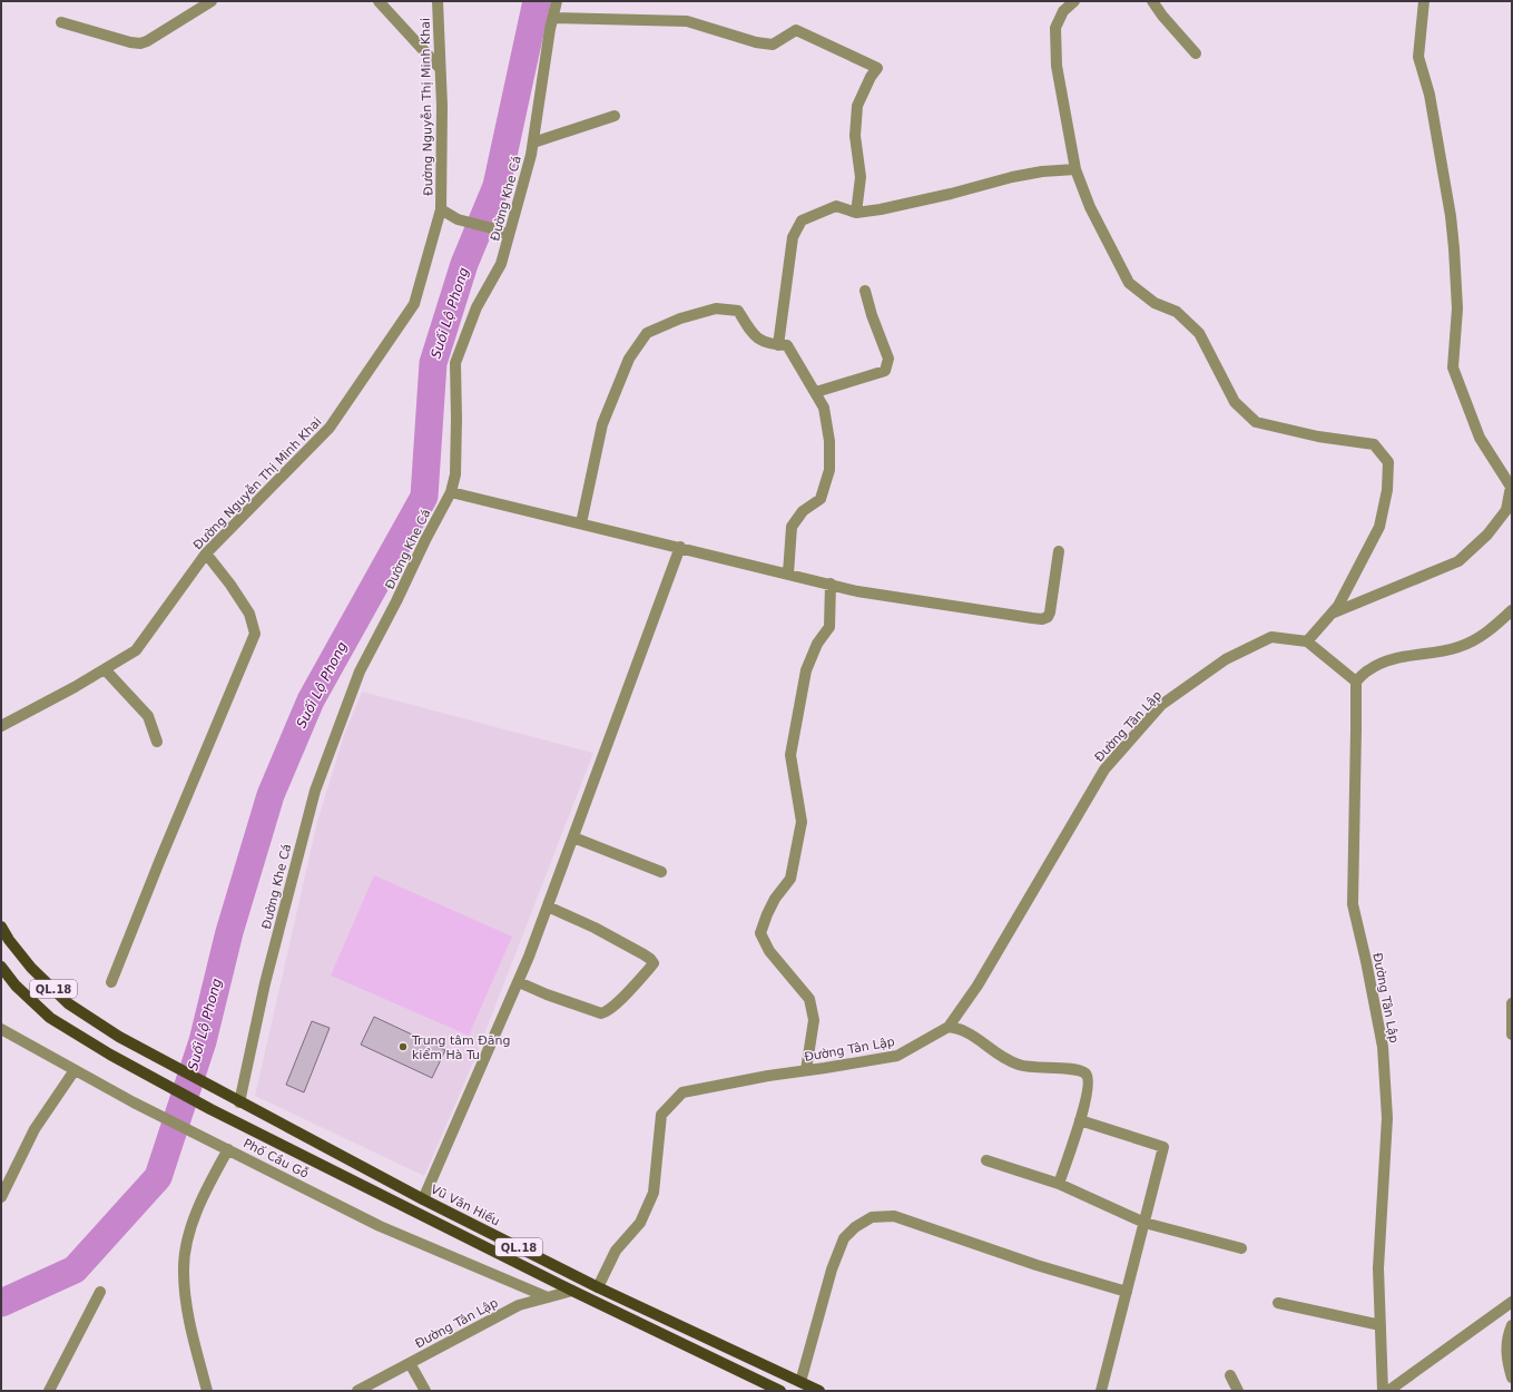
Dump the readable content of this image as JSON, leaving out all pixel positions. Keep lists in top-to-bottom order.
{
  "streets": {
    "main road": ["QL.18", "Vũ Văn Hiếu"],
    "street": [
      "Đường Nguyễn Thị Minh Khai",
      "Đường Khe Cá",
      "Đường Tân Lập",
      "Phố Cầu Gỗ"
    ]
  },
  "crossings": [
    ["Đường Khe Cá", "Vũ Văn Hiếu"],
    ["Đường Tân Lập", "QL.18"],
    ["Đường Tân Lập", "Phố Cầu Gỗ"],
    ["Đường Tân Lập", "Vũ Văn Hiếu"]
  ],
  "water": ["Suối Lộ Phong"],
  "places": ["Trung tâm Đăng kiểm Hà Tu"]
}
